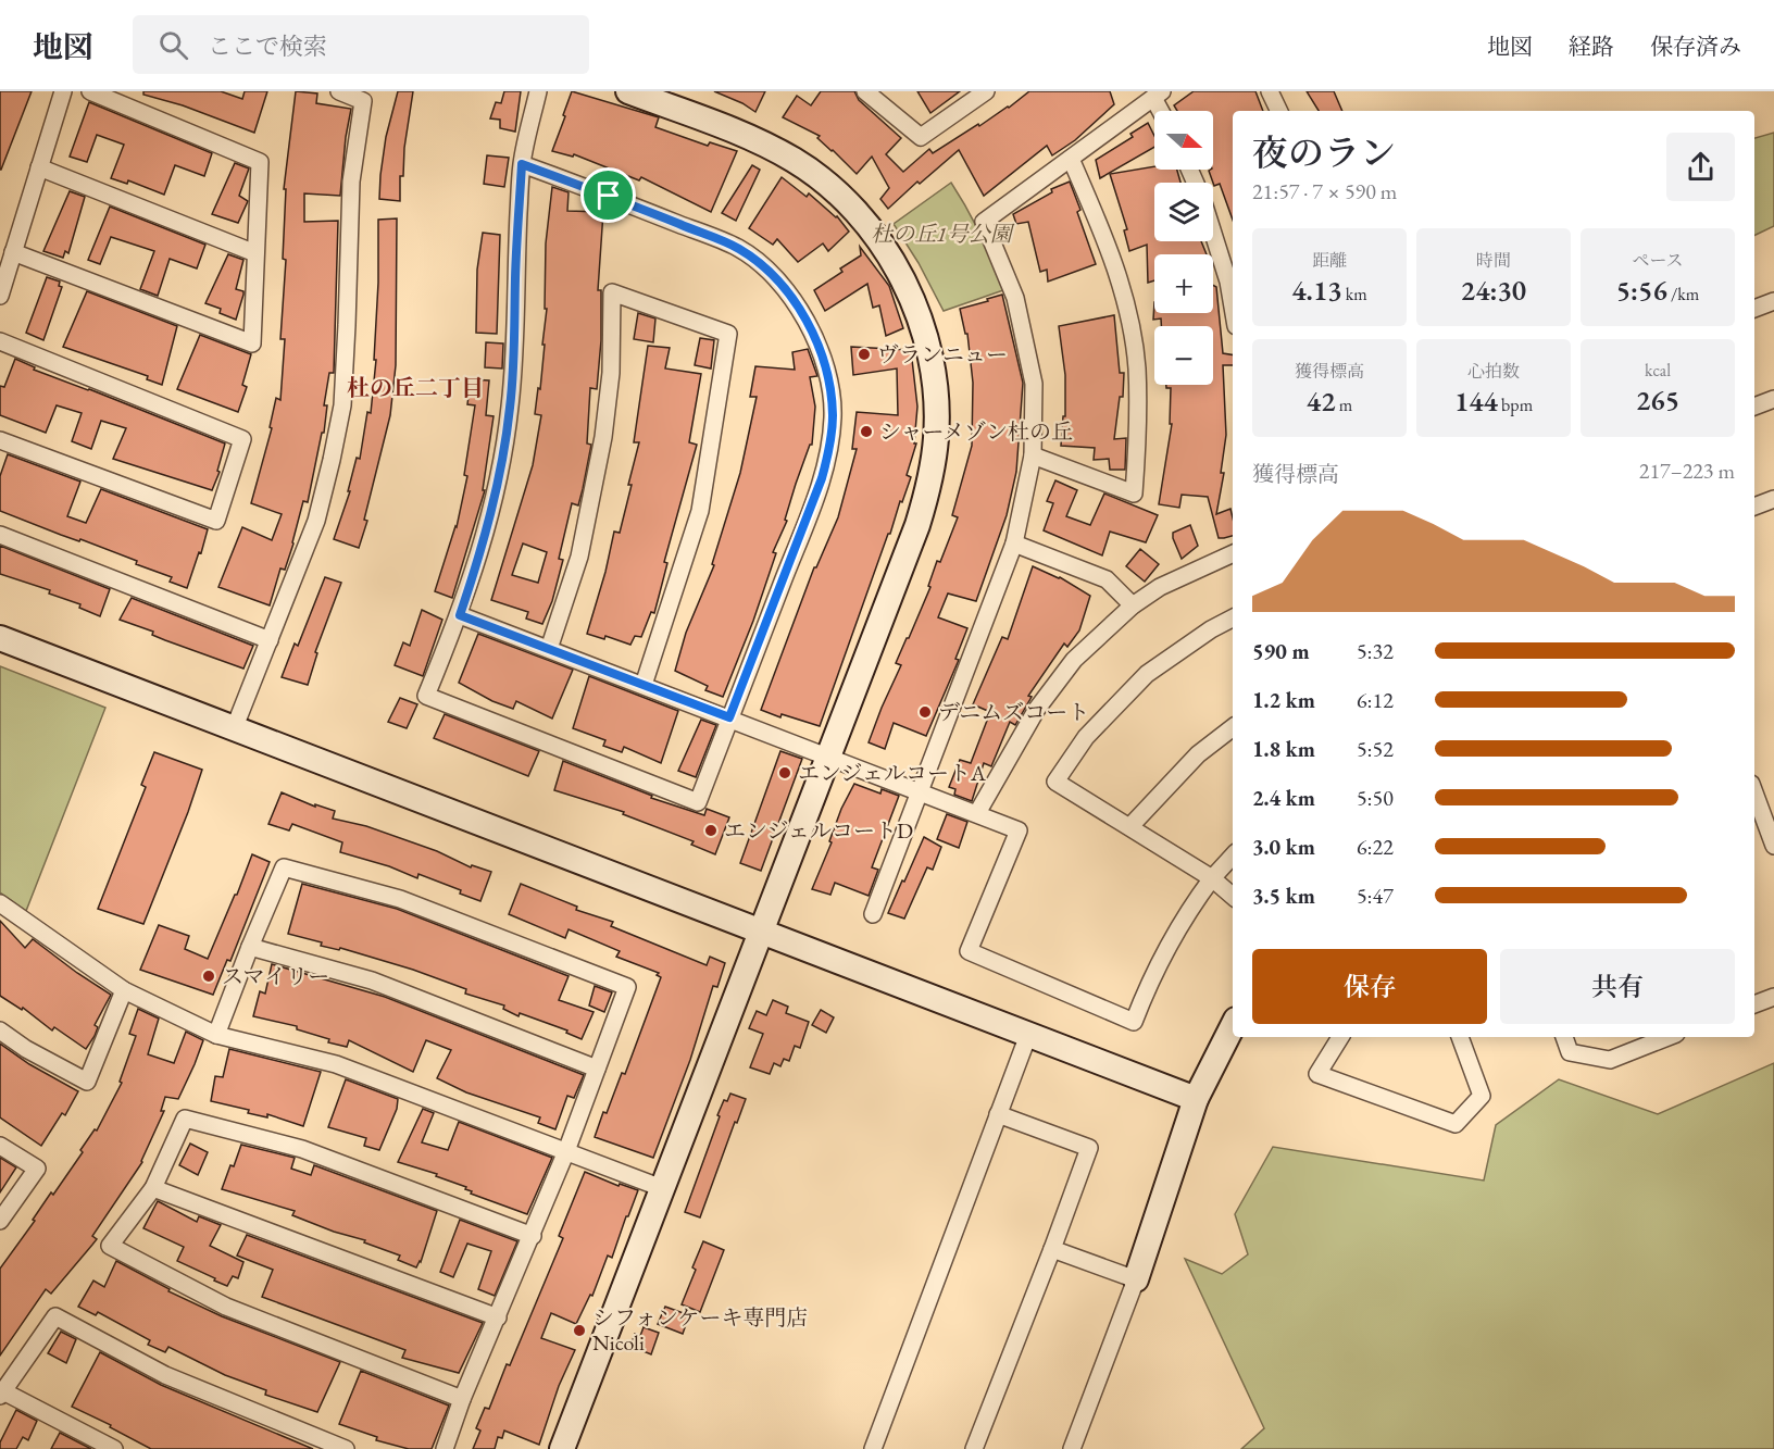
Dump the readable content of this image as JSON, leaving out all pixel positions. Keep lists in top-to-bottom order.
{
  "districts": ["杜の丘二丁目"],
  "parks": ["杜の丘1号公園"],
  "places": [
    "ヴランニュー",
    "シャーメゾン杜の丘",
    "デニムズコート",
    "エンジェルコートA",
    "エンジェルコートD",
    "スマイリー",
    "シフォンケーキ専門店 Nicoli"
  ],
  "north": "right",
  "page": {
    "header": "地図",
    "search": "ここで検索",
    "nav": ["地図", "経路", "保存済み"],
    "map_buttons": ["+", "−"],
    "heading": ["夜のラン", "21:57 · 7 × 590 m"],
    "stats": [
      ["距離", "4.13 km"],
      ["時間", "24:30"],
      ["ペース", "5:56 /km"],
      ["獲得標高", "42 m"],
      ["心拍数", "144 bpm"],
      ["kcal", "265"]
    ],
    "chart": ["獲得標高", "217–223 m"],
    "list": [
      {
        "name": "590 m",
        "note": "5:32"
      },
      {
        "name": "1.2 km",
        "note": "6:12"
      },
      {
        "name": "1.8 km",
        "note": "5:52"
      },
      {
        "name": "2.4 km",
        "note": "5:50"
      },
      {
        "name": "3.0 km",
        "note": "6:22"
      },
      {
        "name": "3.5 km",
        "note": "5:47"
      }
    ],
    "buttons": ["保存", "共有"]
  }
}
